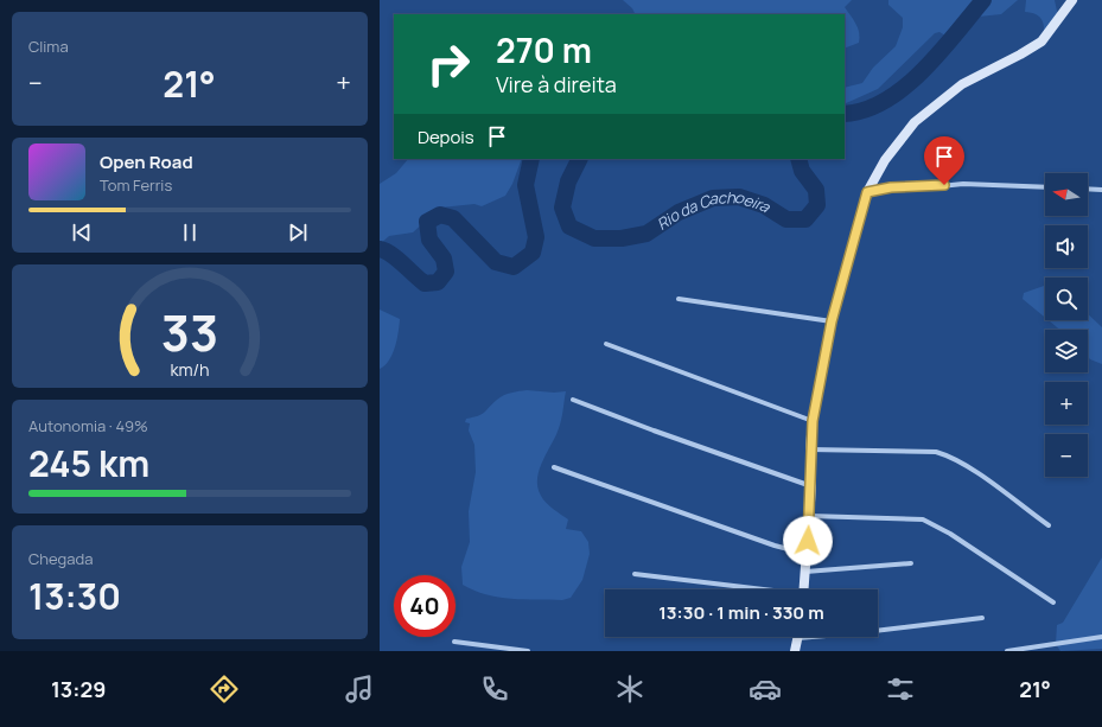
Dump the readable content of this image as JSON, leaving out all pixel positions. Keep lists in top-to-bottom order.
{
  "water": ["Rio da Cachoeira"],
  "north": "left",
  "page": {
    "tile": [
      "Clima",
      ["Autonomia · 49%", "245 km"],
      ["Chegada", "13:30"]
    ],
    "turn": ["270 m", "Vire à direita"],
    "heat": ["−", "21°", "+"],
    "then": "Depois",
    "song": ["Open Road", "Tom Ferris"],
    "map_buttons": ["+", "−"],
    "limit": "40",
    "trip": "13:30 · 1 min · 330 m",
    "tabs": ["13:29", "21°"],
    "gauge": ["33", "km/h"]
  }
}
